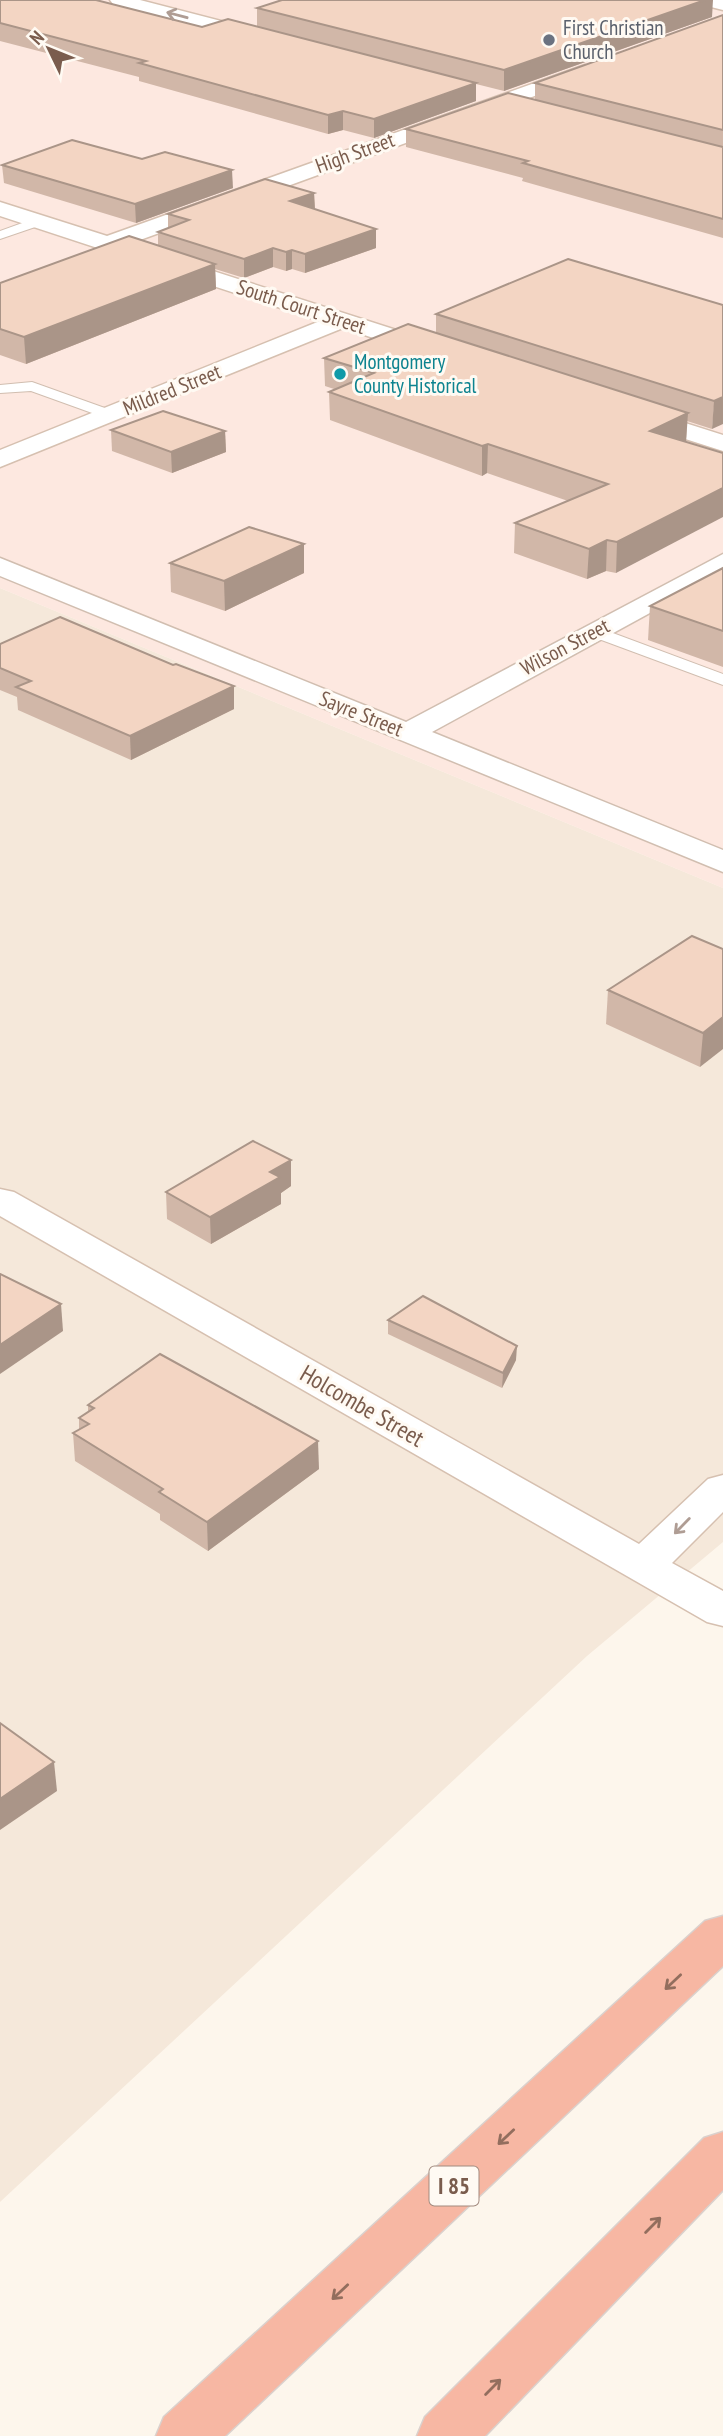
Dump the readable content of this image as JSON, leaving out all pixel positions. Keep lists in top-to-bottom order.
{
  "streets": {
    "highway": ["I 85"],
    "street": [
      "High Street",
      "South Court Street",
      "Mildred Street",
      "Wilson Street",
      "Sayre Street",
      "Holcombe Street"
    ]
  },
  "crossings": [
    ["High Street", "South Court Street"],
    ["South Court Street", "Mildred Street"],
    ["Wilson Street", "Sayre Street"]
  ],
  "places": ["First Christian Church", "Montgomery County Historical"],
  "north": "top left"
}
